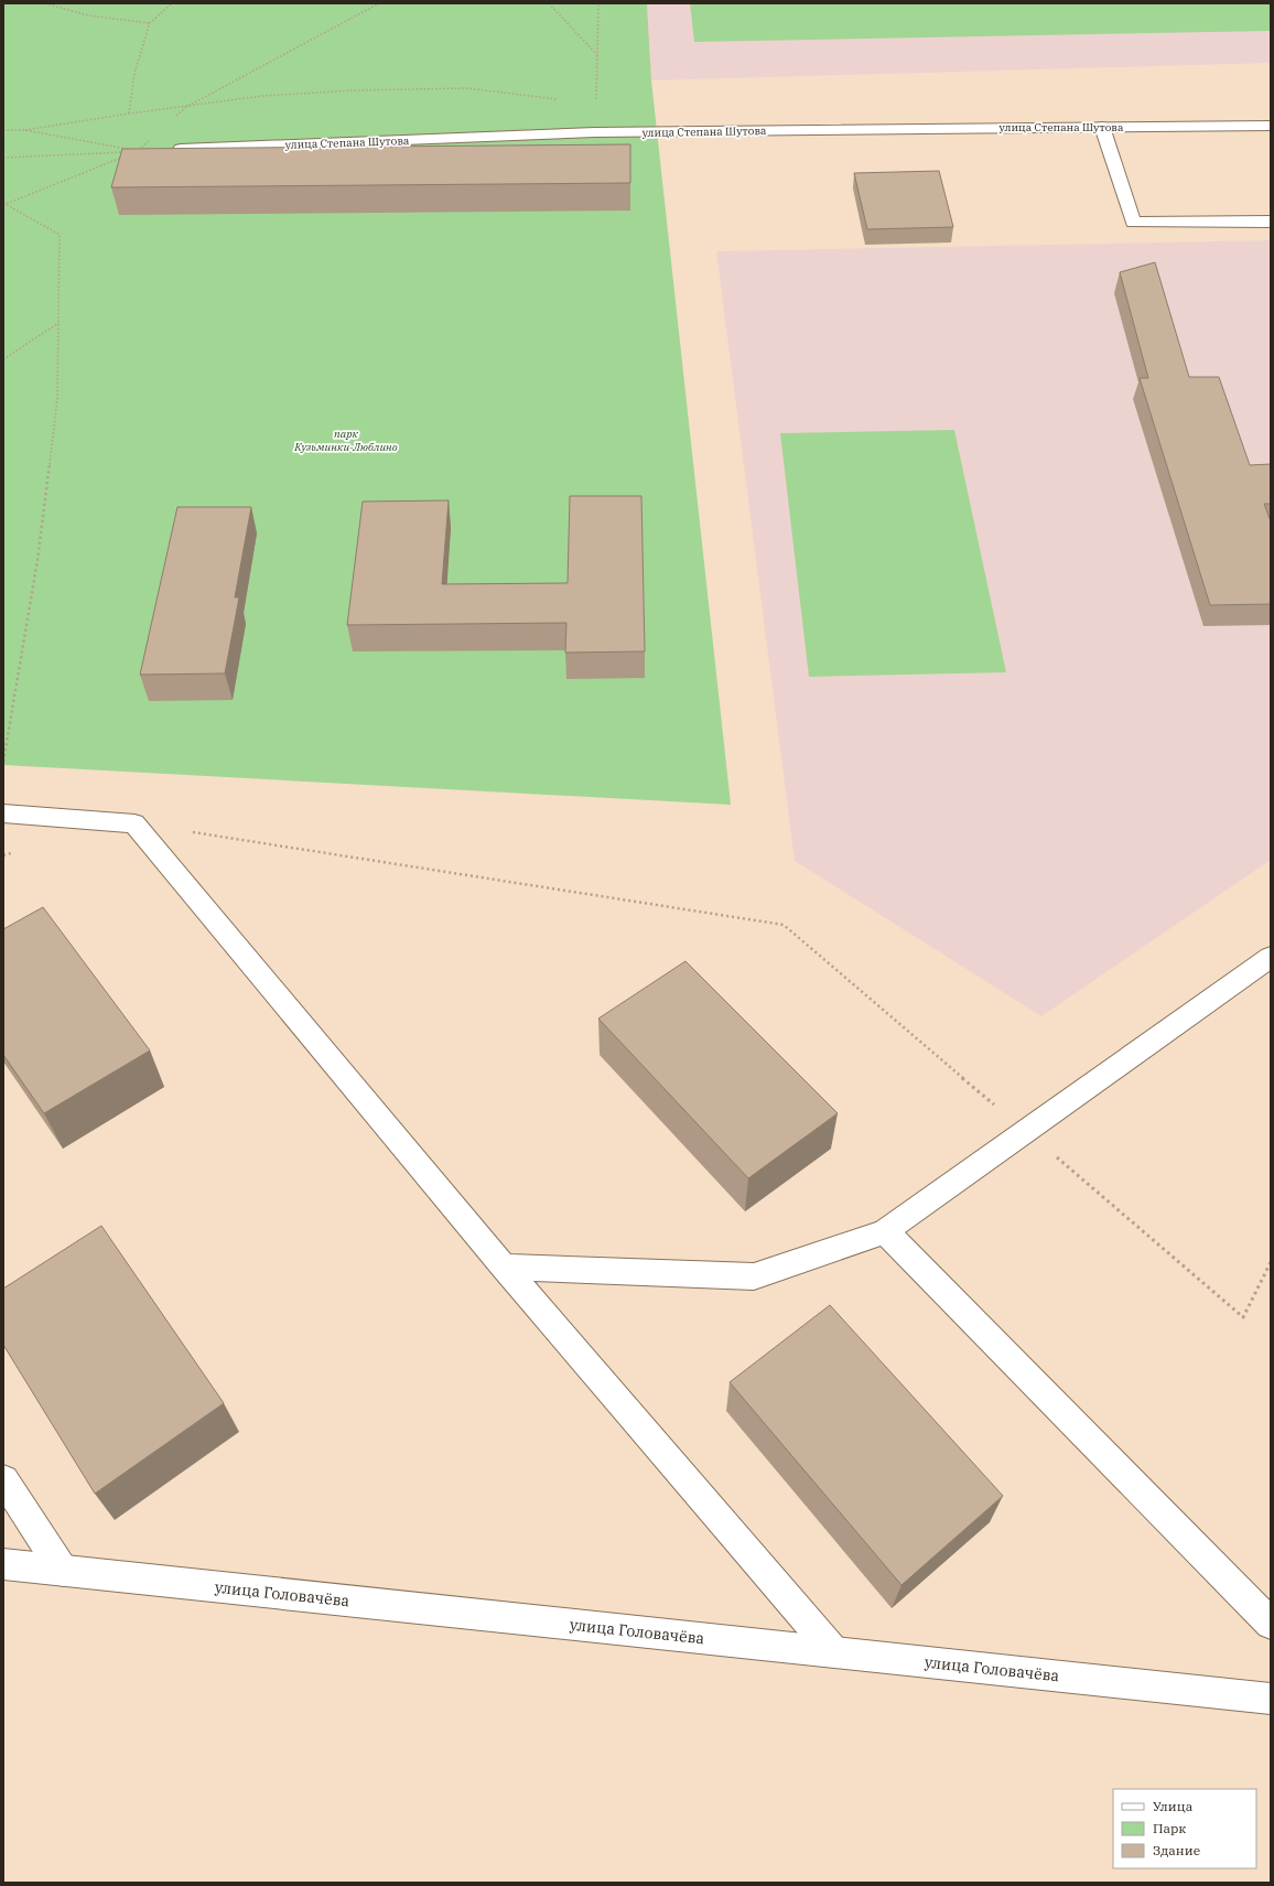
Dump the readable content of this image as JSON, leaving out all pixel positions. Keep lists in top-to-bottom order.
{
  "streets": {
    "street": ["улица Степана Шутова", "улица Головачёва"]
  },
  "parks": ["парк Кузьминки-Люблино"],
  "legend": ["Улица", "Парк", "Здание"]
}
